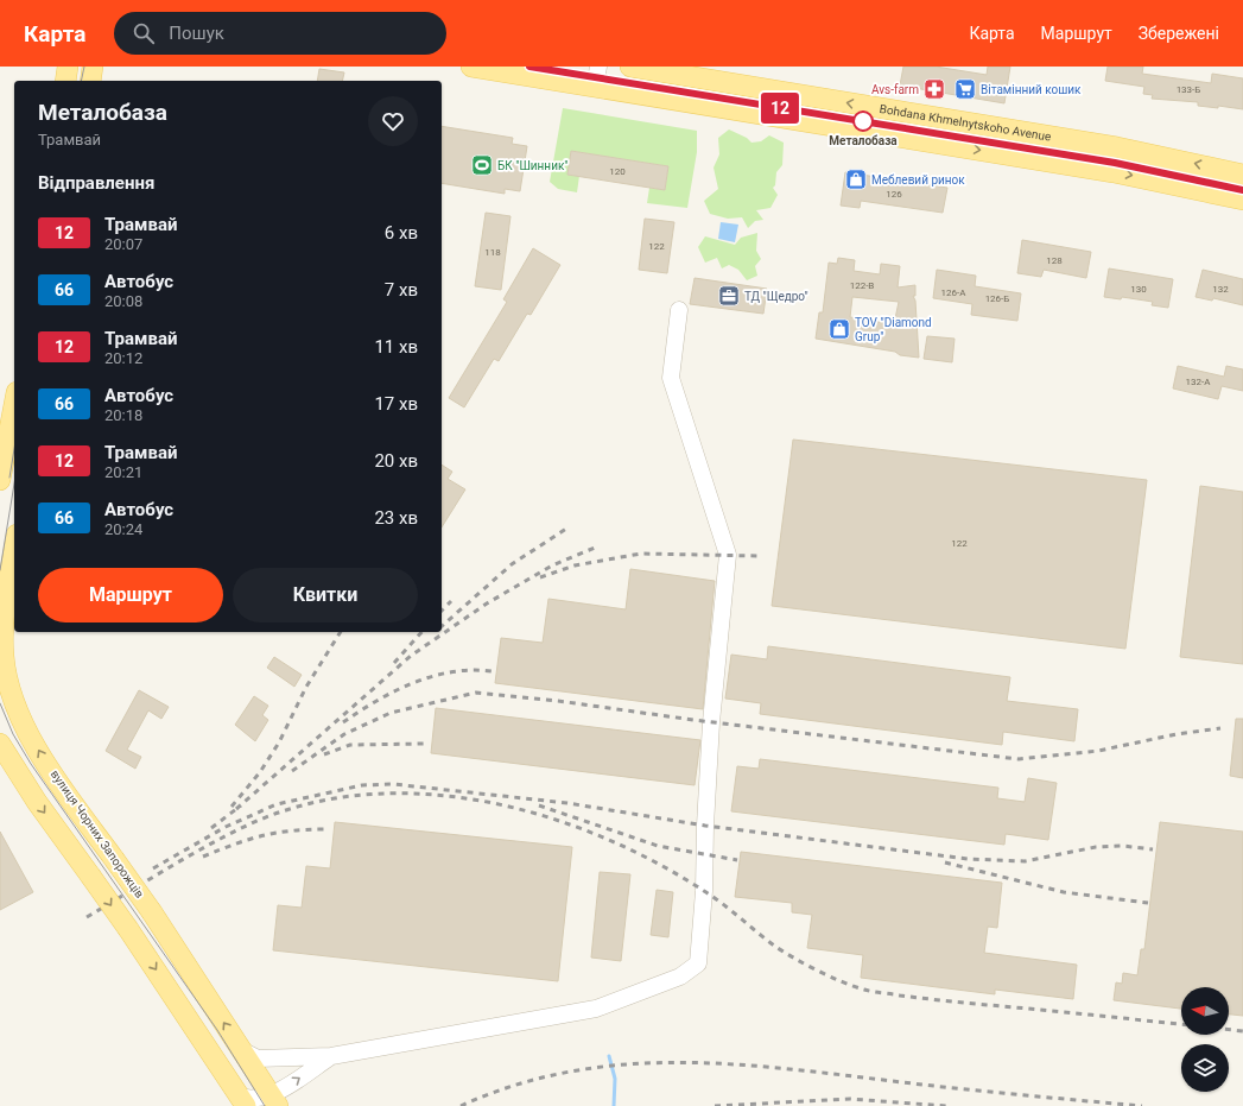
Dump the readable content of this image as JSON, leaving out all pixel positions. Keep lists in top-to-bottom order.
{
  "streets": {
    "main road": ["Bohdana Khmelnytskoho Avenue", "вулиця Чорних Запорожців"]
  },
  "places": {
    "pharmacy": ["Avs-farm"],
    "supermarket": ["Вітамінний кошик"],
    "other": ["Металобаза"],
    "sports": ["БК \"Шинник\""],
    "shop": ["Меблевий ринок", "TOV \"Diamond Grup\""],
    "office": ["ТД \"Щедро\""]
  },
  "lines": ["tram line 12"],
  "house_numbers": [
    "133-Б",
    "120",
    "126",
    "122",
    "118",
    "128",
    "122-В",
    "130",
    "132",
    "126-А",
    "126-Б",
    "132-А",
    "122"
  ],
  "north": "left",
  "page": {
    "header": "Карта",
    "search": "Пошук",
    "nav": ["Карта", "Маршрут", "Збережені"],
    "on_map": "12",
    "heading": [
      ["Металобаза", "Трамвай"],
      "Відправлення"
    ],
    "list": [
      {
        "mark": "12",
        "name": "Трамвай",
        "note": "20:07",
        "value": "6 хв"
      },
      {
        "mark": "66",
        "name": "Автобус",
        "note": "20:08",
        "value": "7 хв"
      },
      {
        "mark": "12",
        "name": "Трамвай",
        "note": "20:12",
        "value": "11 хв"
      },
      {
        "mark": "66",
        "name": "Автобус",
        "note": "20:18",
        "value": "17 хв"
      },
      {
        "mark": "12",
        "name": "Трамвай",
        "note": "20:21",
        "value": "20 хв"
      },
      {
        "mark": "66",
        "name": "Автобус",
        "note": "20:24",
        "value": "23 хв"
      }
    ],
    "buttons": ["Маршрут", "Квитки"]
  }
}
